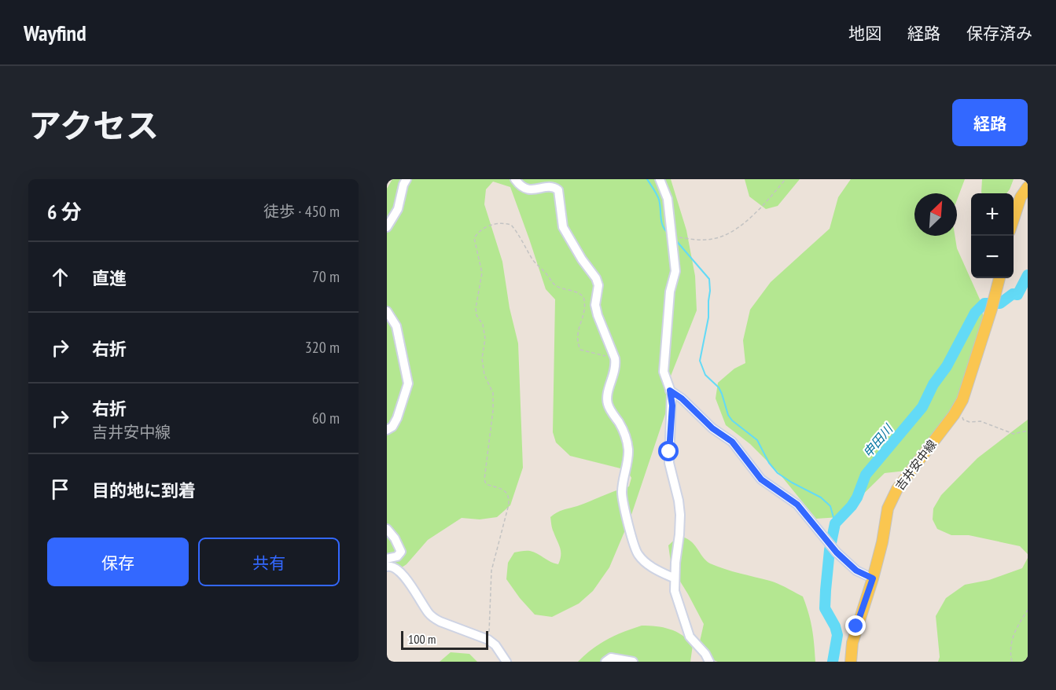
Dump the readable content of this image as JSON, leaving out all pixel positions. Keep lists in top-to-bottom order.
{
  "streets": {
    "main road": ["吉井安中線"]
  },
  "water": ["申田川"],
  "scale_bar": "100 m",
  "north": "top right",
  "page": {
    "header": "Wayfind",
    "nav": ["地図", "経路", "保存済み"],
    "title": "アクセス",
    "buttons": [
      "経路",
      ["保存", "共有"]
    ],
    "heading": ["6 分", "徒歩 · 450 m"],
    "map_buttons": ["+", "−"],
    "list": [
      ["直進", "70 m"],
      ["右折", "320 m"],
      ["右折", "吉井安中線", "60 m"],
      "目的地に到着"
    ],
    "scale": "100 m"
  }
}
